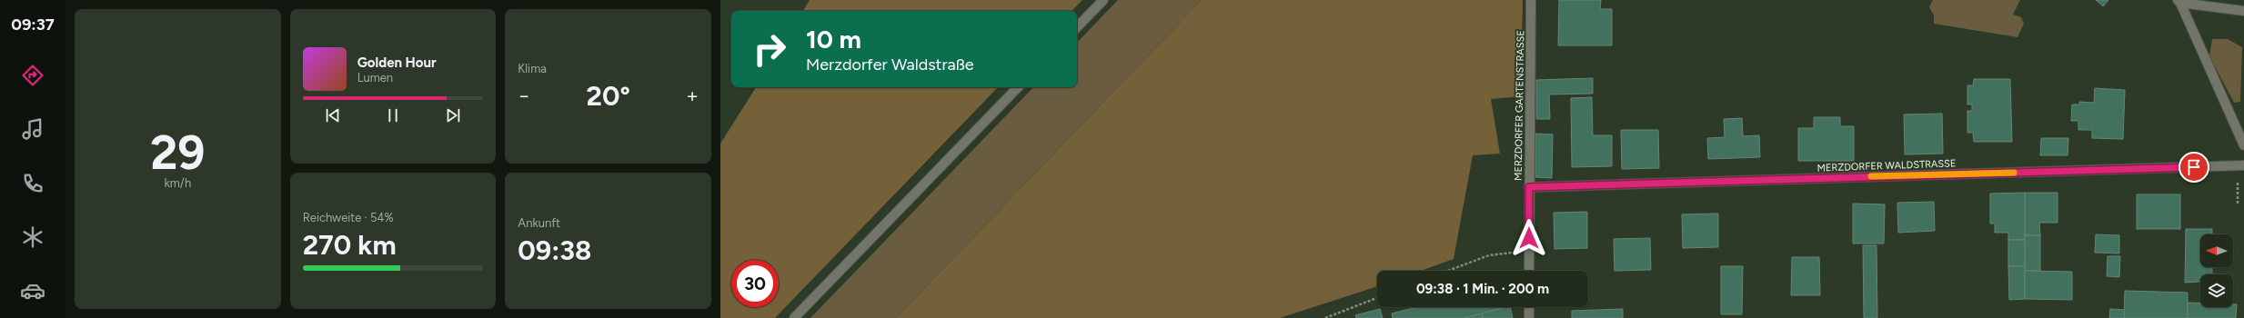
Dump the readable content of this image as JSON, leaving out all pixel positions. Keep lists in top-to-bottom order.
{
  "streets": {
    "street": ["MERZDORFER GARTENSTRASSE", "MERZDORFER WALDSTRASSE"]
  },
  "crossings": [
    ["MERZDORFER GARTENSTRASSE", "MERZDORFER WALDSTRASSE"]
  ],
  "north": "left",
  "page": {
    "tabs": "09:37",
    "tile": [
      ["29", "km/h"],
      "Klima",
      ["Reichweite · 54%", "270 km"],
      ["Ankunft", "09:38"]
    ],
    "turn": ["10 m", "Merzdorfer Waldstraße"],
    "song": ["Golden Hour", "Lumen"],
    "heat": ["−", "20°", "+"],
    "limit": "30",
    "trip": "09:38 · 1 Min. · 200 m"
  }
}
